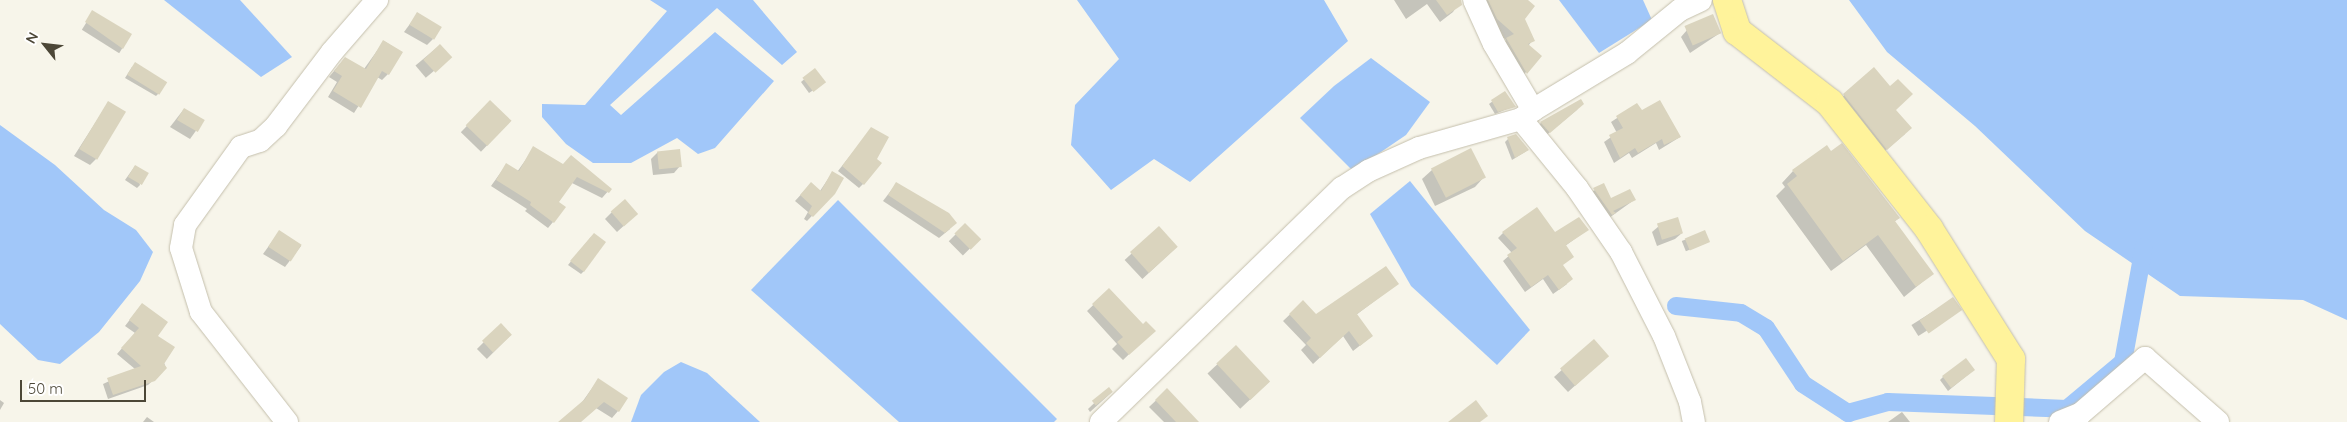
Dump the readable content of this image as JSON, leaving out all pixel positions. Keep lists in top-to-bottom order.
{
  "scale_bar": "50 m",
  "north": "top left"
}
